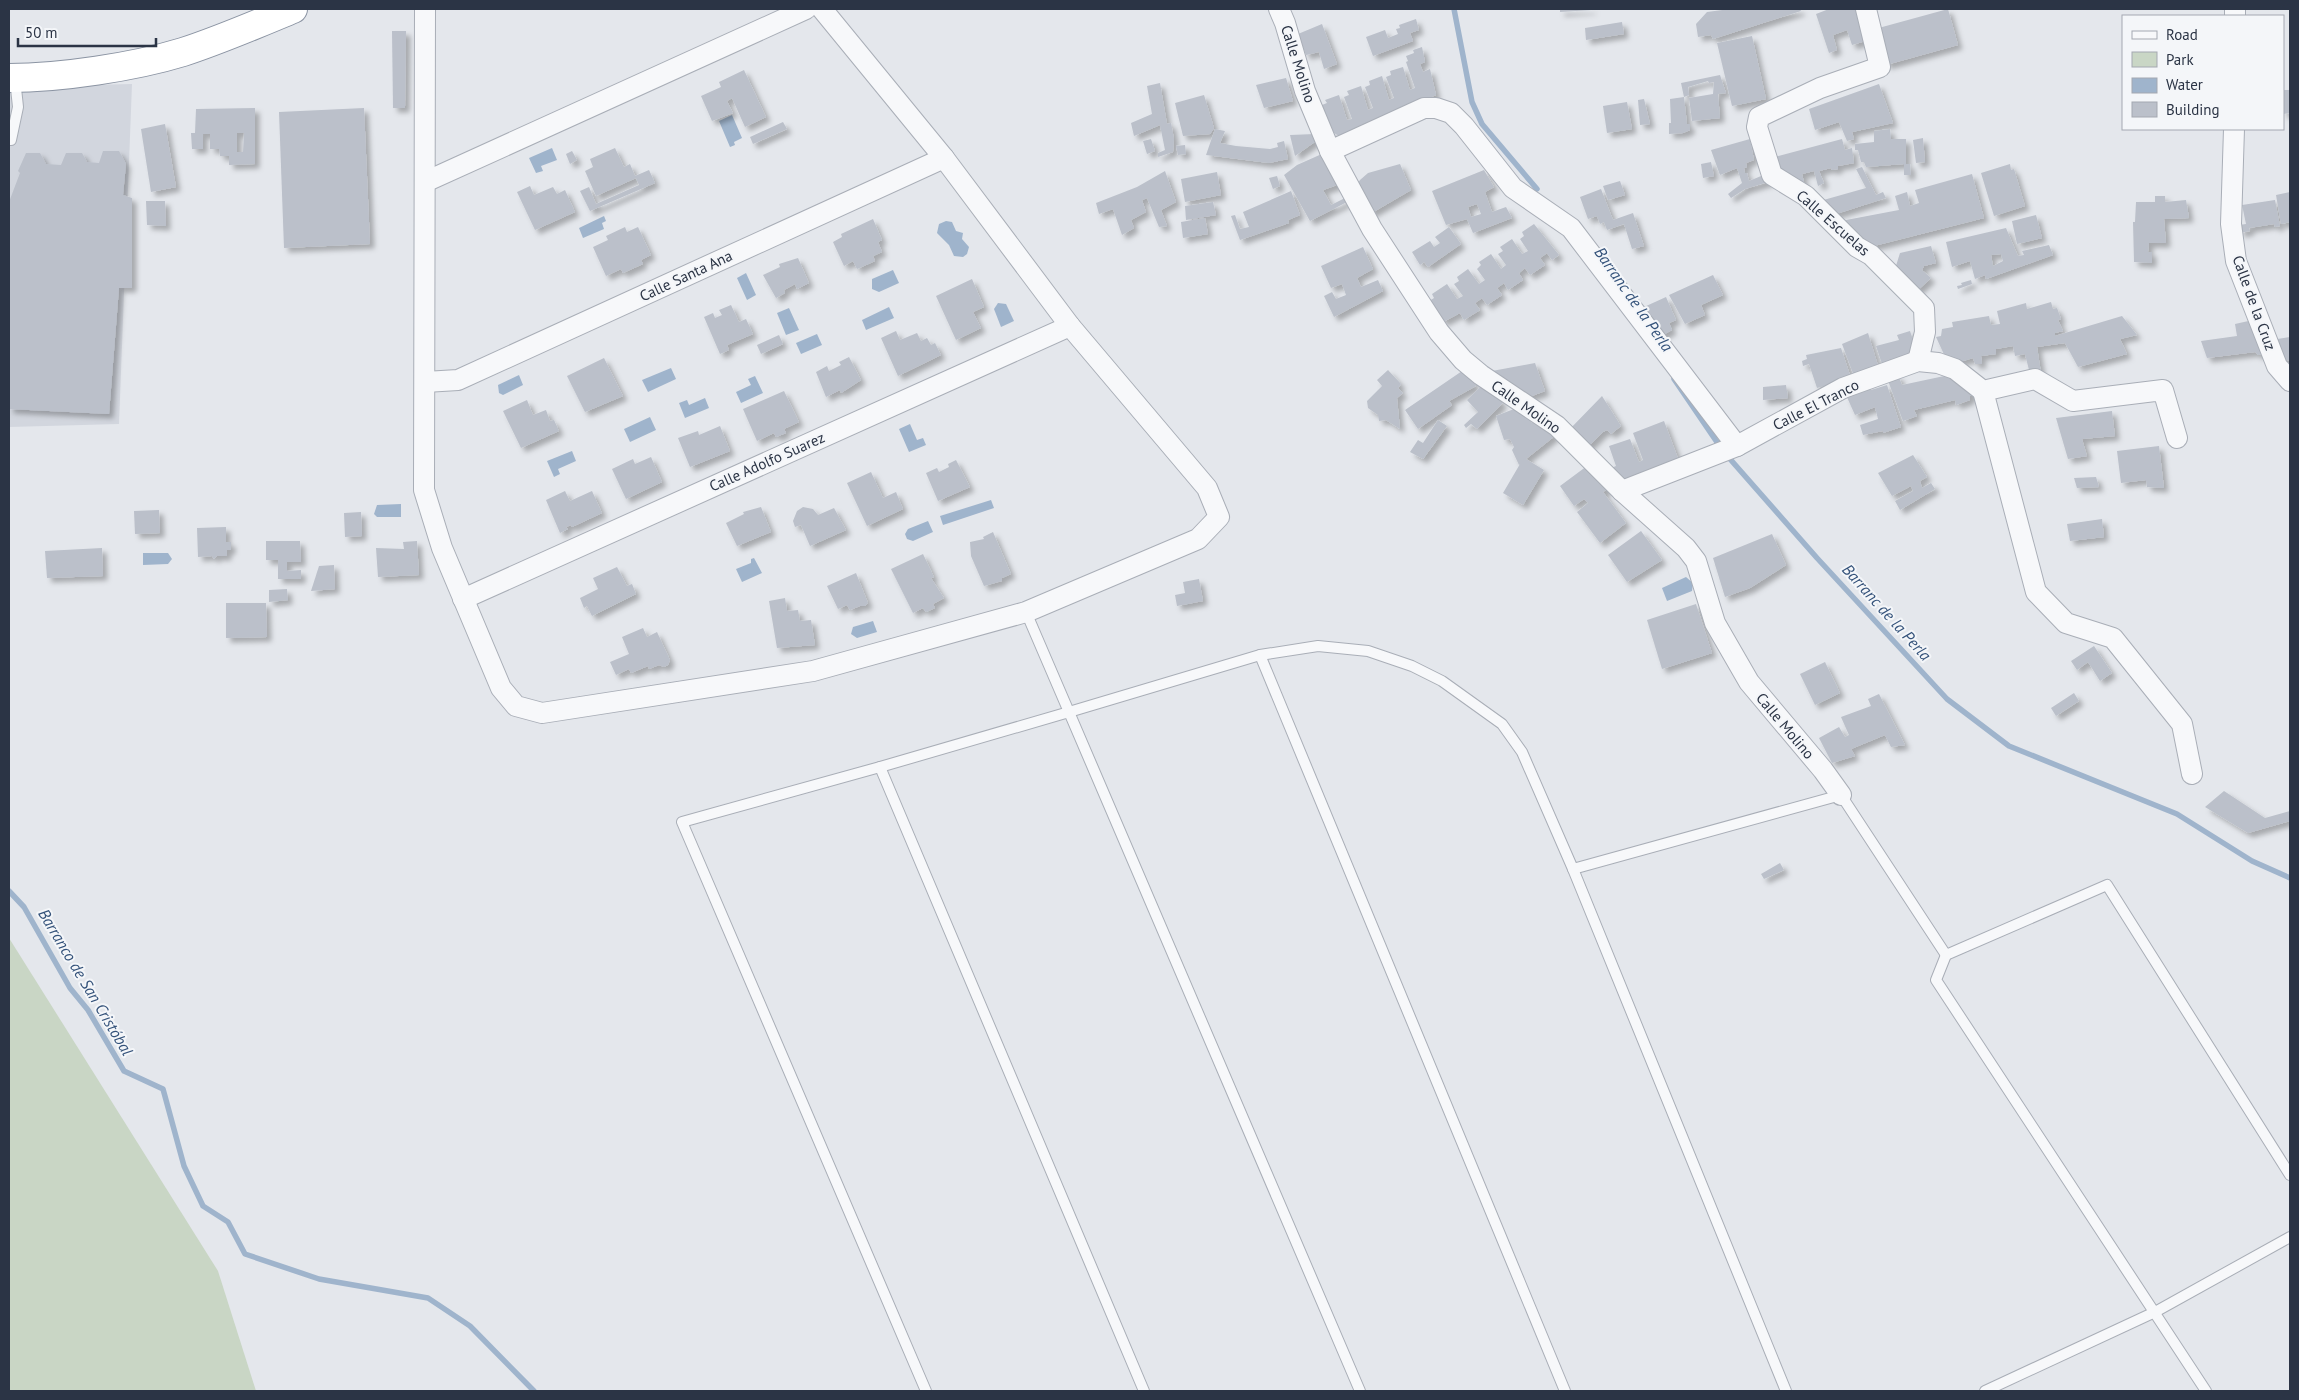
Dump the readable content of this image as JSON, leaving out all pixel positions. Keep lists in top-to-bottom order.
{
  "streets": {
    "street": [
      "Calle Molino",
      "Calle Escuelas",
      "Calle Santa Ana",
      "Calle de la Cruz",
      "Calle El Tranco",
      "Calle Adolfo Suarez"
    ]
  },
  "crossings": [
    ["Calle Molino", "Calle El Tranco"],
    ["Calle Escuelas", "Calle El Tranco"]
  ],
  "water": ["Barranc de la Perla", "Barranco de San Cristóbal"],
  "legend": [
    "Road",
    "Park",
    "Water",
    "Building"
  ],
  "scale_bar": "50 m"
}
